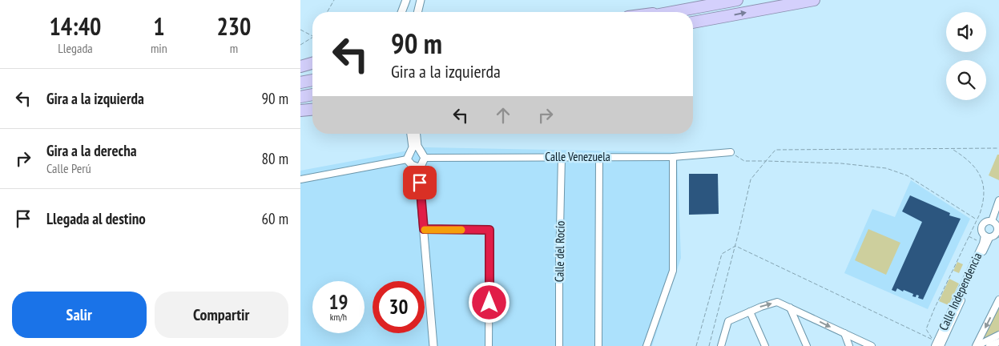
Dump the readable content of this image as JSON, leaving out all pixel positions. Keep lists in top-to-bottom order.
{
  "streets": {
    "street": ["Calle Venezuela", "Calle del Rocío", "Calle Independencia"]
  },
  "crossings": [
    ["Calle Venezuela", "Calle del Rocío"]
  ],
  "page": {
    "eta": [
      "14:40",
      "Llegada",
      "1",
      "min",
      "230",
      "m"
    ],
    "turn": ["90 m", "Gira a la izquierda"],
    "list": [
      {
        "name": "Gira a la izquierda",
        "value": "90 m"
      },
      {
        "name": "Gira a la derecha",
        "note": "Calle Perú",
        "value": "80 m"
      },
      {
        "name": "Llegada al destino",
        "value": "60 m"
      }
    ],
    "speed": "19 km/h",
    "limit": "30",
    "buttons": ["Salir", "Compartir"]
  }
}
